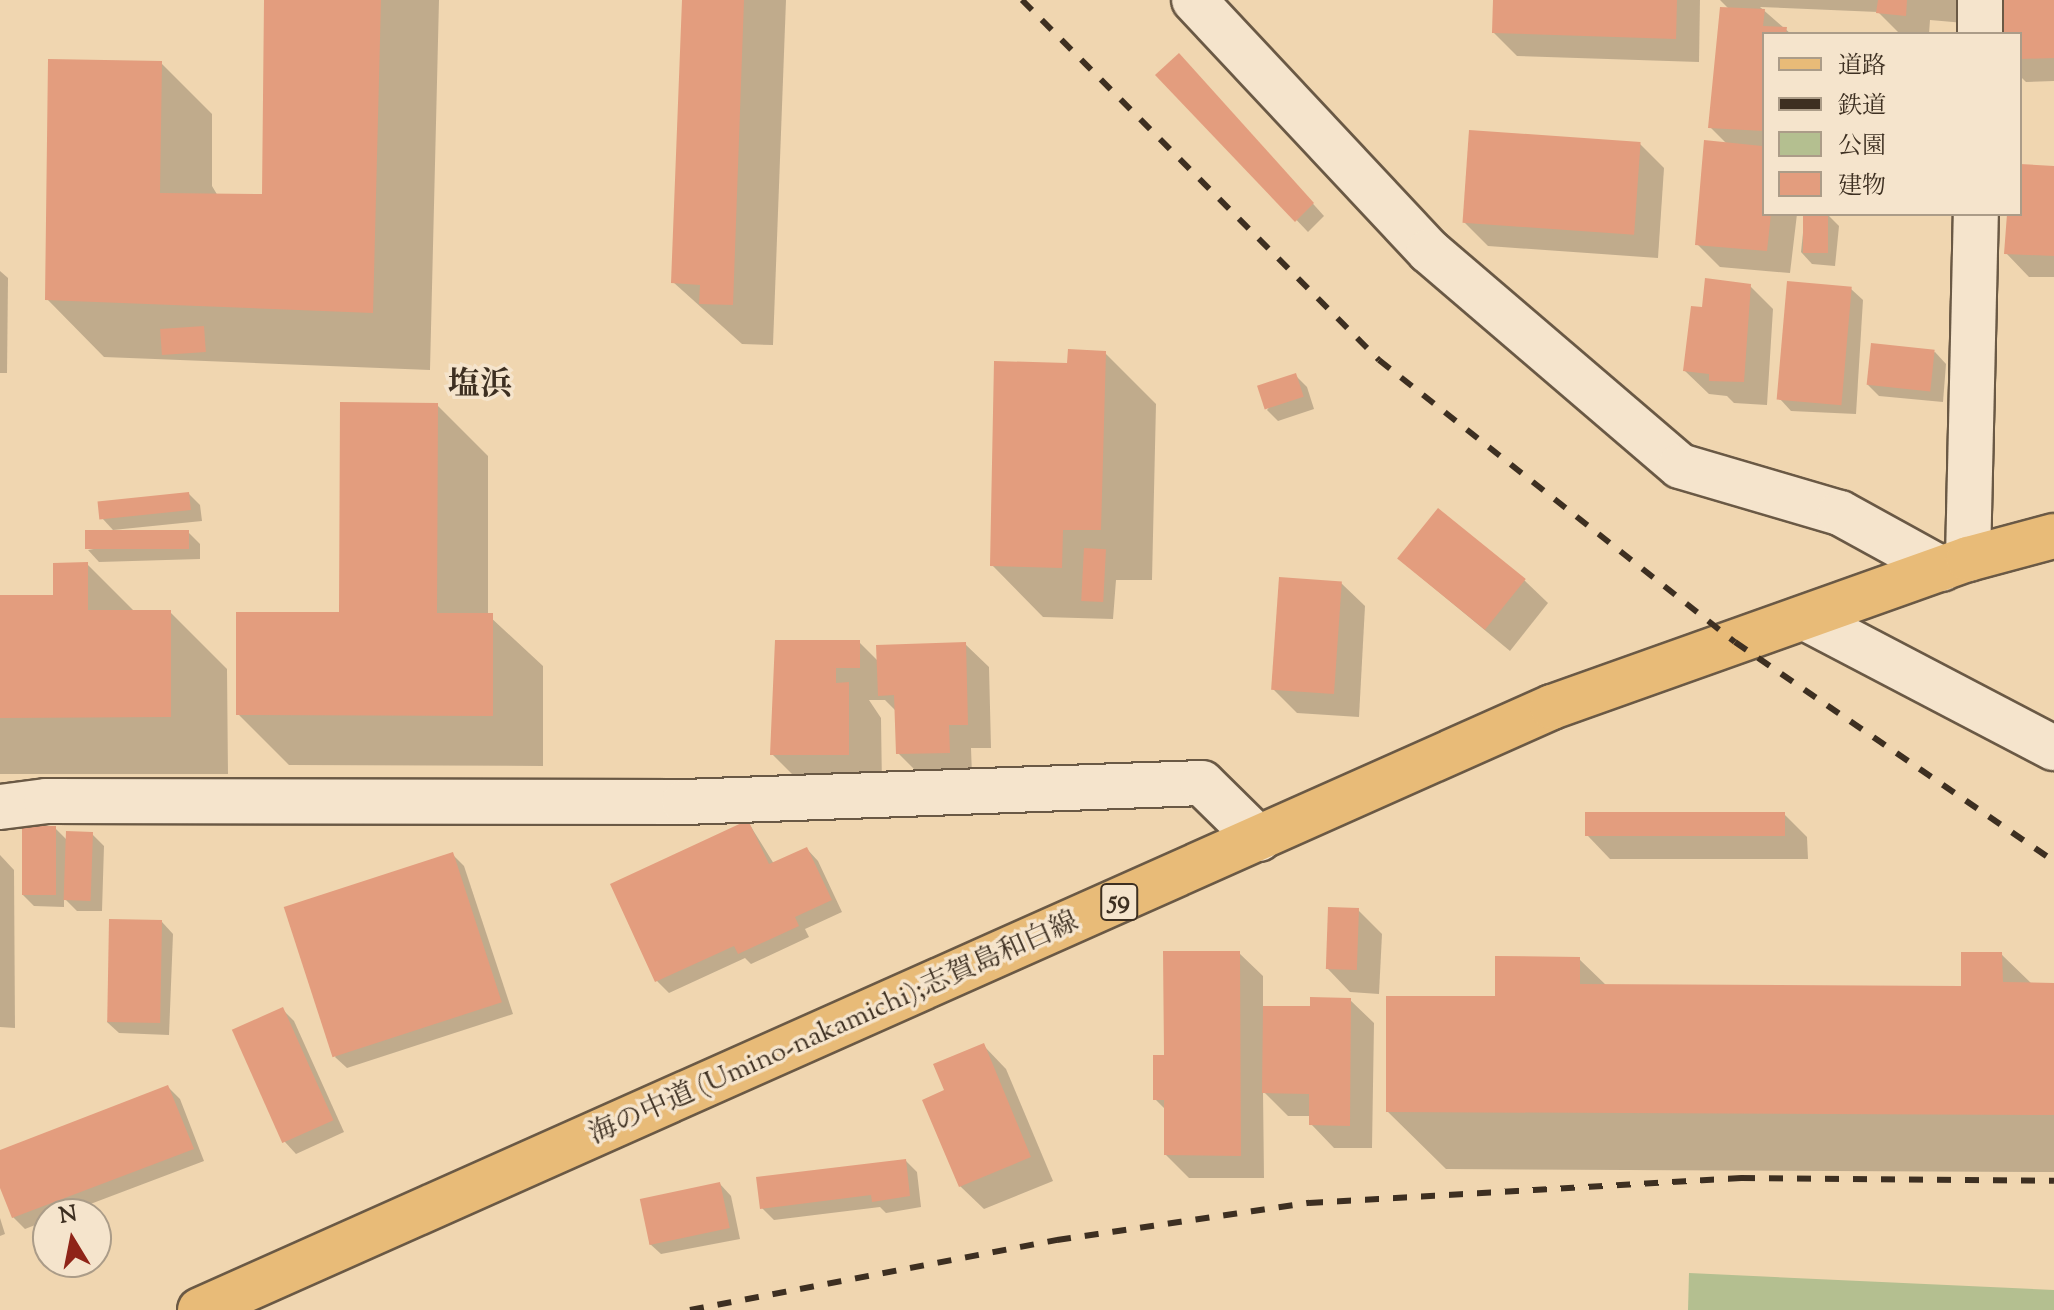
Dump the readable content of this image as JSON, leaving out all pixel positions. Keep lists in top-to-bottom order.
{
  "streets": {
    "main road": ["59", "海の中道 (Umino-nakamichi);志賀島和白線"]
  },
  "districts": ["塩浜"],
  "legend": [
    "道路",
    "鉄道",
    "公園",
    "建物"
  ],
  "north": "top"
}
